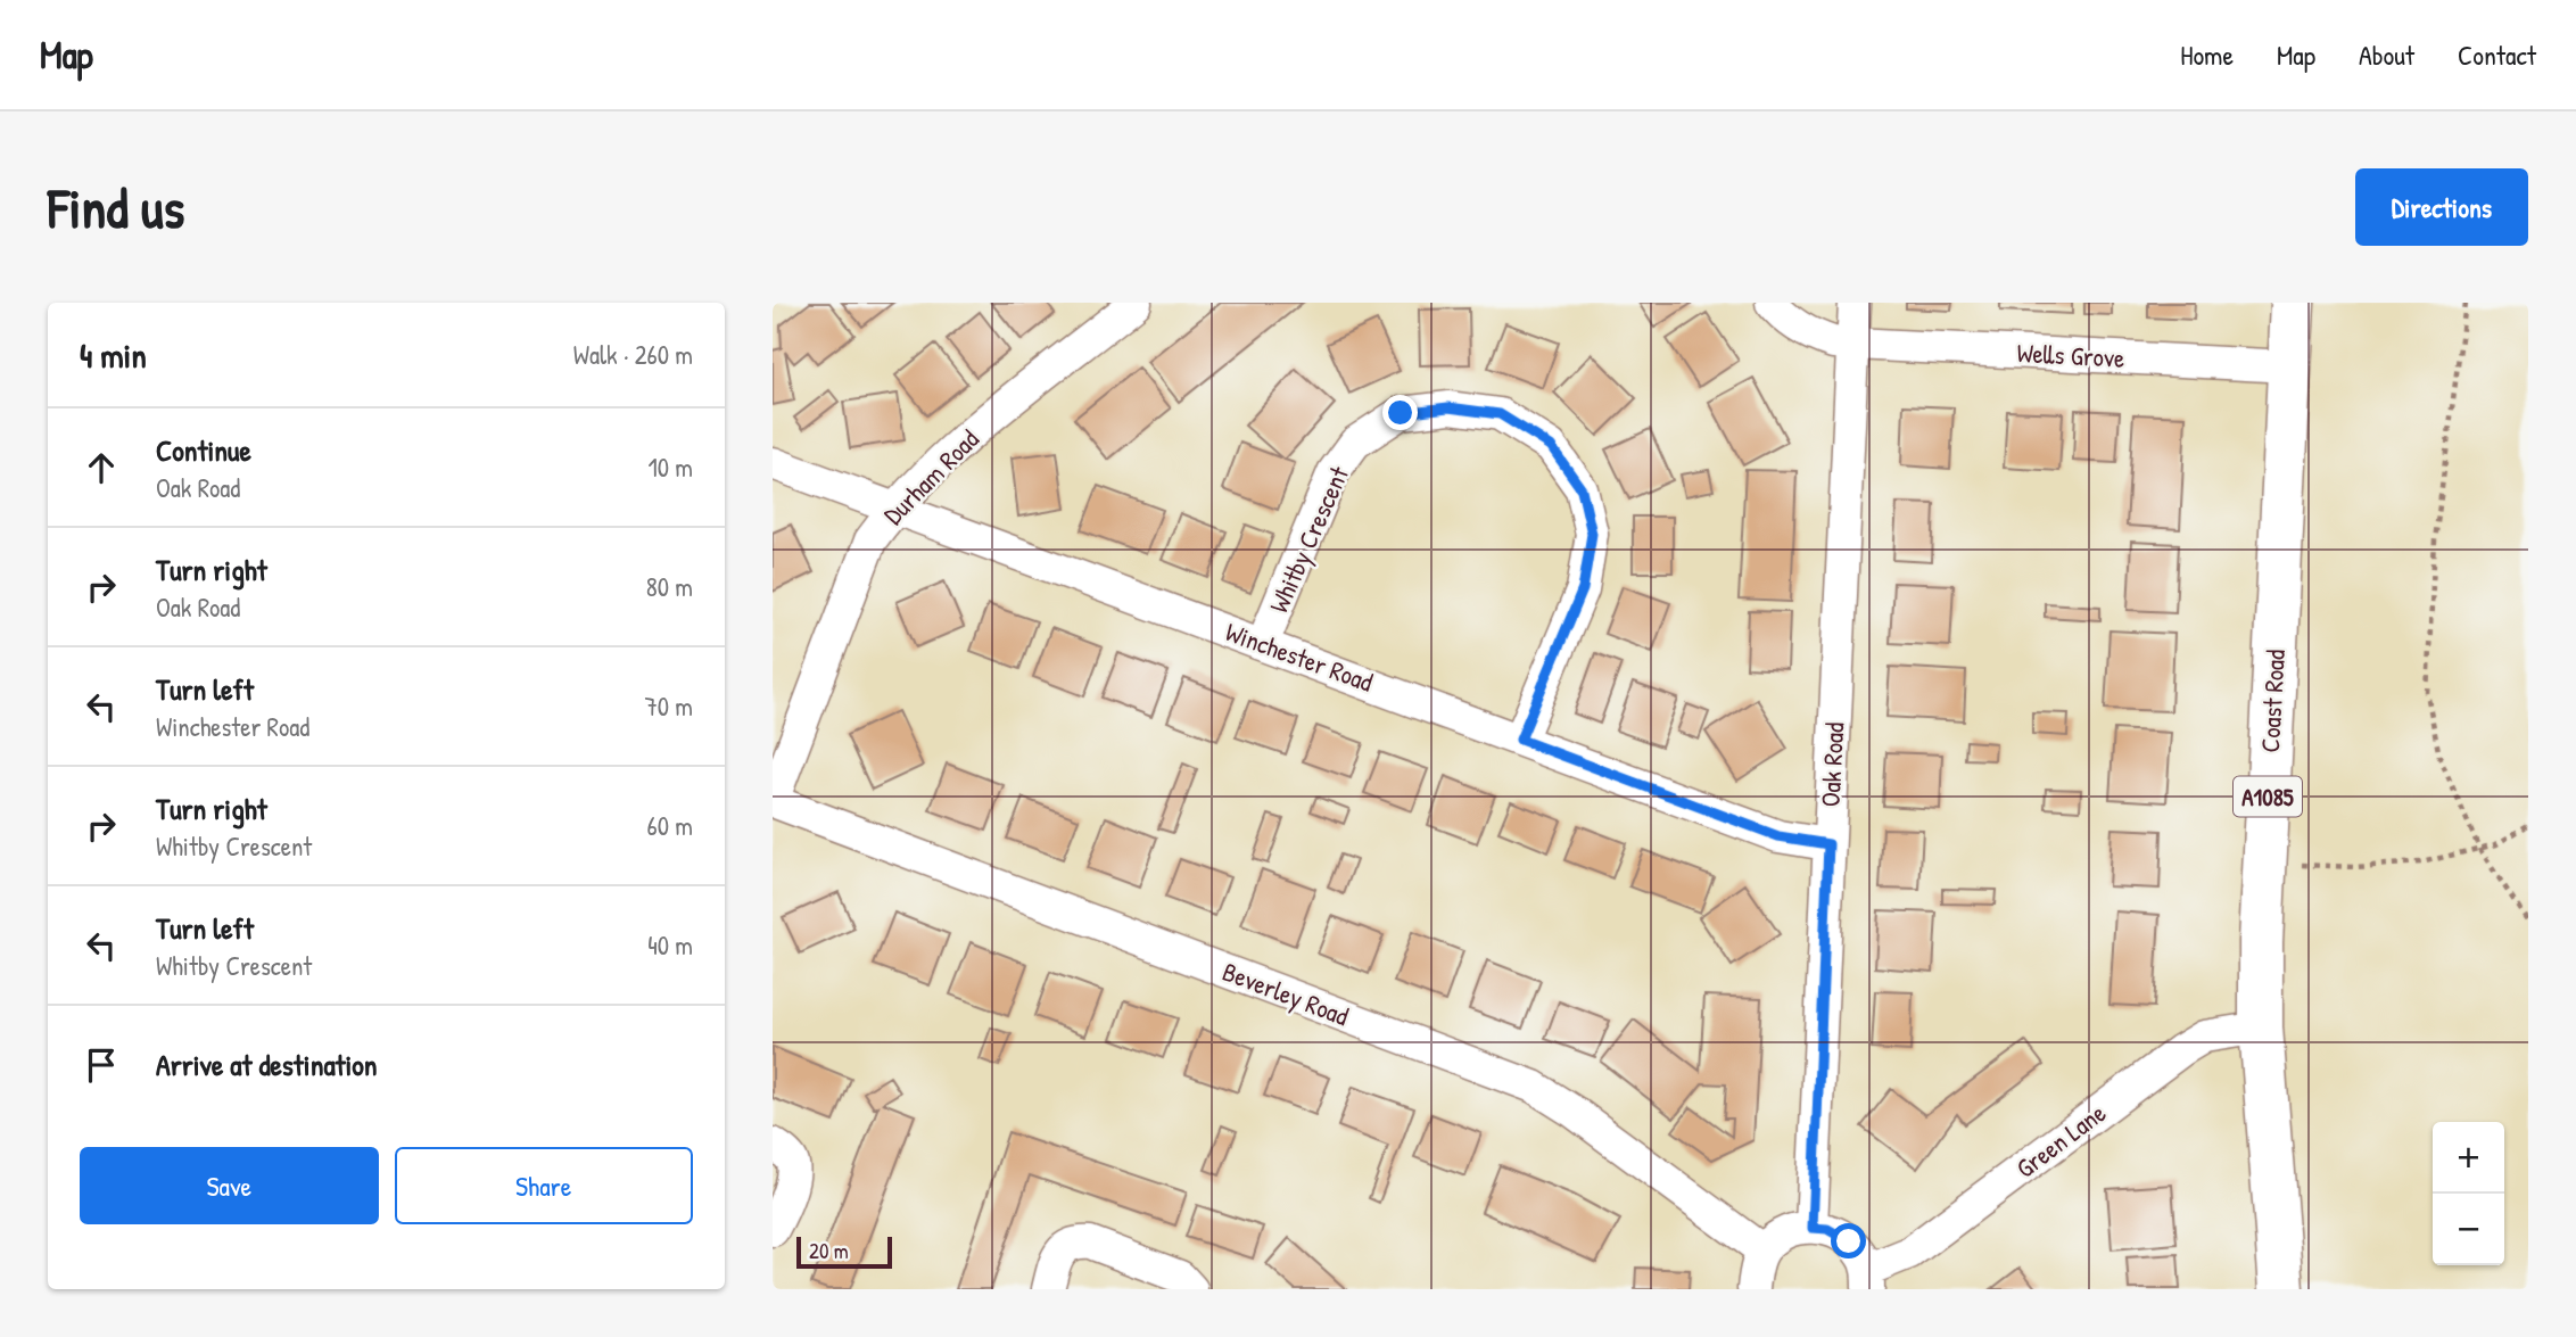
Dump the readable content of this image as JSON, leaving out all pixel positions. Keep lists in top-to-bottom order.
{
  "streets": {
    "main road": ["Coast Road", "A1085"],
    "street": [
      "Wells Grove",
      "Durham Road",
      "Whitby Crescent",
      "Winchester Road",
      "Oak Road",
      "Beverley Road",
      "Green Lane"
    ]
  },
  "crossings": [
    ["Wells Grove", "Coast Road"],
    ["Wells Grove", "Oak Road"],
    ["Durham Road", "Winchester Road"],
    ["Durham Road", "Beverley Road"],
    ["Whitby Crescent", "Winchester Road"],
    ["Winchester Road", "Oak Road"],
    ["Coast Road", "Green Lane"]
  ],
  "scale_bar": "20 m",
  "page": {
    "header": "Map",
    "nav": [
      "Home",
      "Map",
      "About",
      "Contact"
    ],
    "buttons": [
      "Directions",
      ["Save", "Share"]
    ],
    "title": "Find us",
    "heading": ["4 min", "Walk · 260 m"],
    "list": [
      ["Continue", "Oak Road", "10 m"],
      ["Turn right", "Oak Road", "80 m"],
      ["Turn left", "Winchester Road", "70 m"],
      ["Turn right", "Whitby Crescent", "60 m"],
      ["Turn left", "Whitby Crescent", "40 m"],
      "Arrive at destination"
    ],
    "map_buttons": ["+", "−"],
    "scale": "20 m"
  }
}
